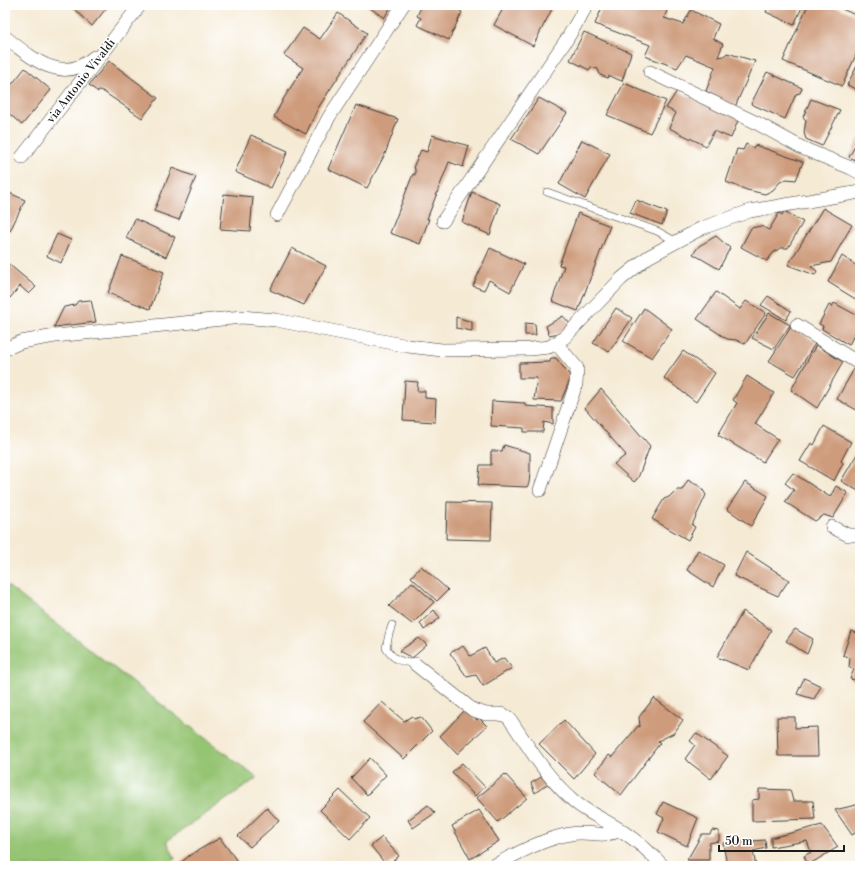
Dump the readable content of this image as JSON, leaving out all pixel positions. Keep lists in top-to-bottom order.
{
  "streets": {
    "street": ["via Antonio Vivaldi"]
  },
  "scale_bar": "50 m"
}
